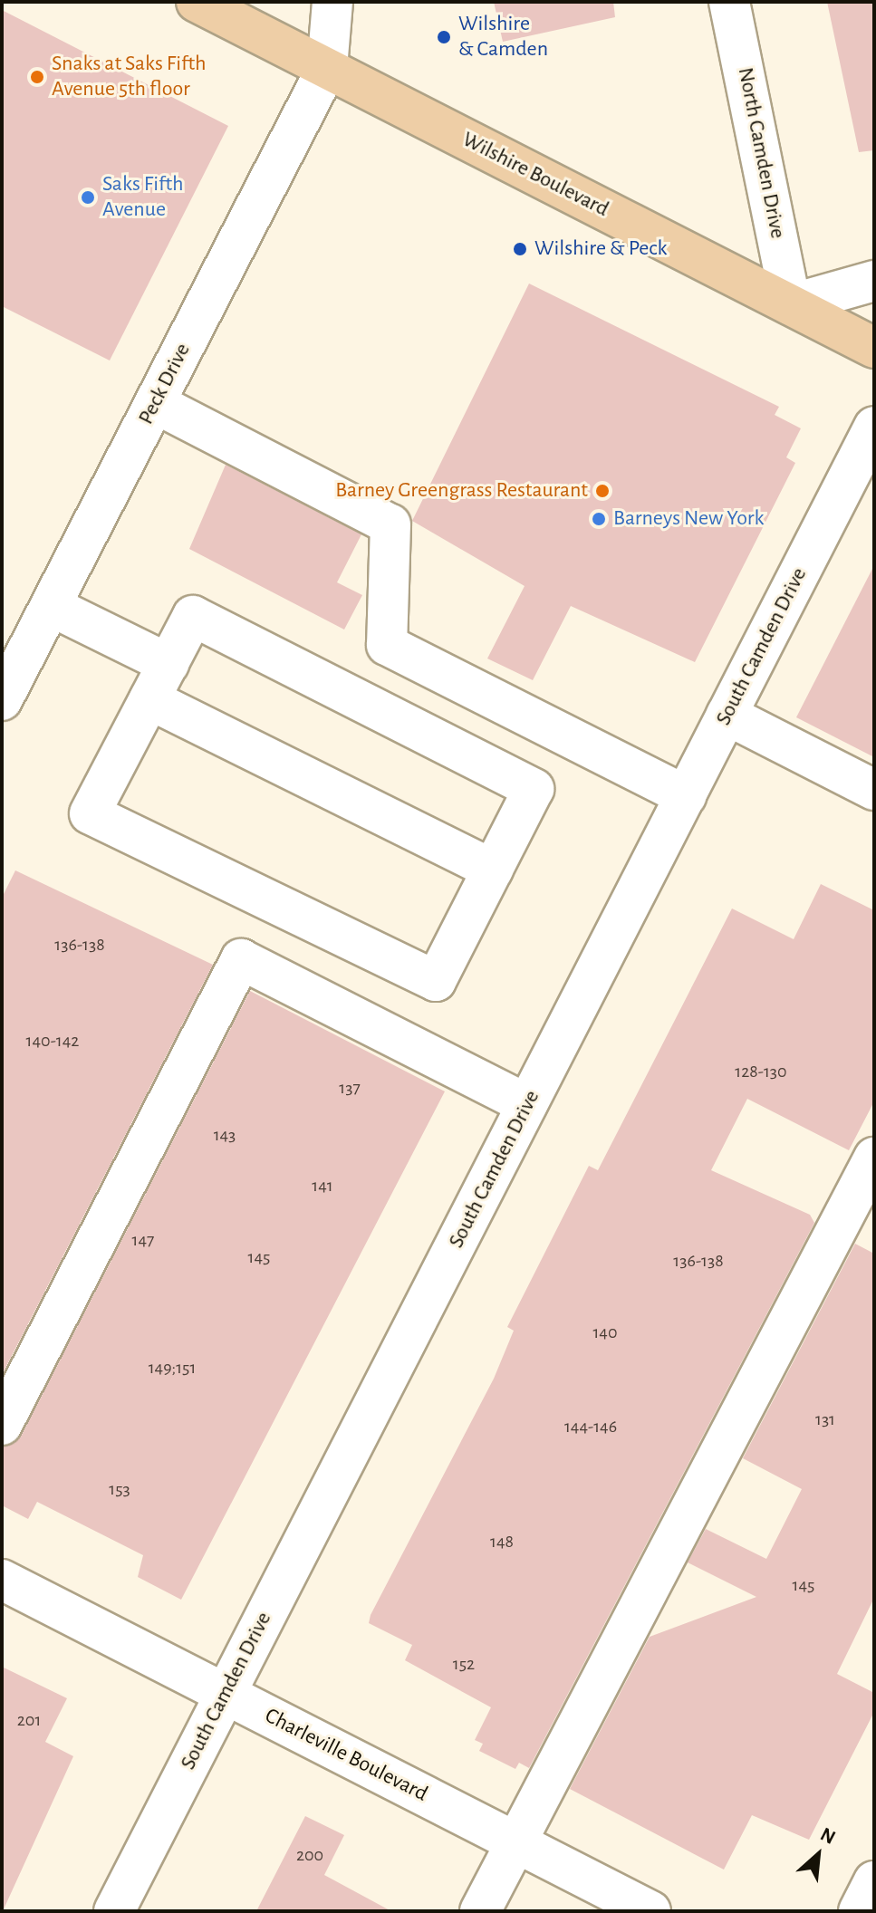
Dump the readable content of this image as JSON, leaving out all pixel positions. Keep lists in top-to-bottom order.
{
  "streets": {
    "main road": ["Wilshire Boulevard"],
    "street": [
      "North Camden Drive",
      "Peck Drive",
      "South Camden Drive",
      "Charleville Boulevard"
    ]
  },
  "crossings": [
    ["North Camden Drive", "Wilshire Boulevard"],
    ["Wilshire Boulevard", "Peck Drive"],
    ["South Camden Drive", "Charleville Boulevard"]
  ],
  "places": [
    "Wilshire & Camden",
    "Snaks at Saks Fifth Avenue 5th floor",
    "Saks Fifth Avenue",
    "Wilshire & Peck",
    "Barney Greengrass Restaurant",
    "Barneys New York"
  ],
  "house_numbers": [
    "136-138",
    "140-142",
    "128-130",
    "137",
    "143",
    "141",
    "147",
    "145",
    "136-138",
    "140",
    "149;151",
    "131",
    "144-146",
    "153",
    "148",
    "145",
    "152",
    "201",
    "200"
  ],
  "north": "top right"
}
